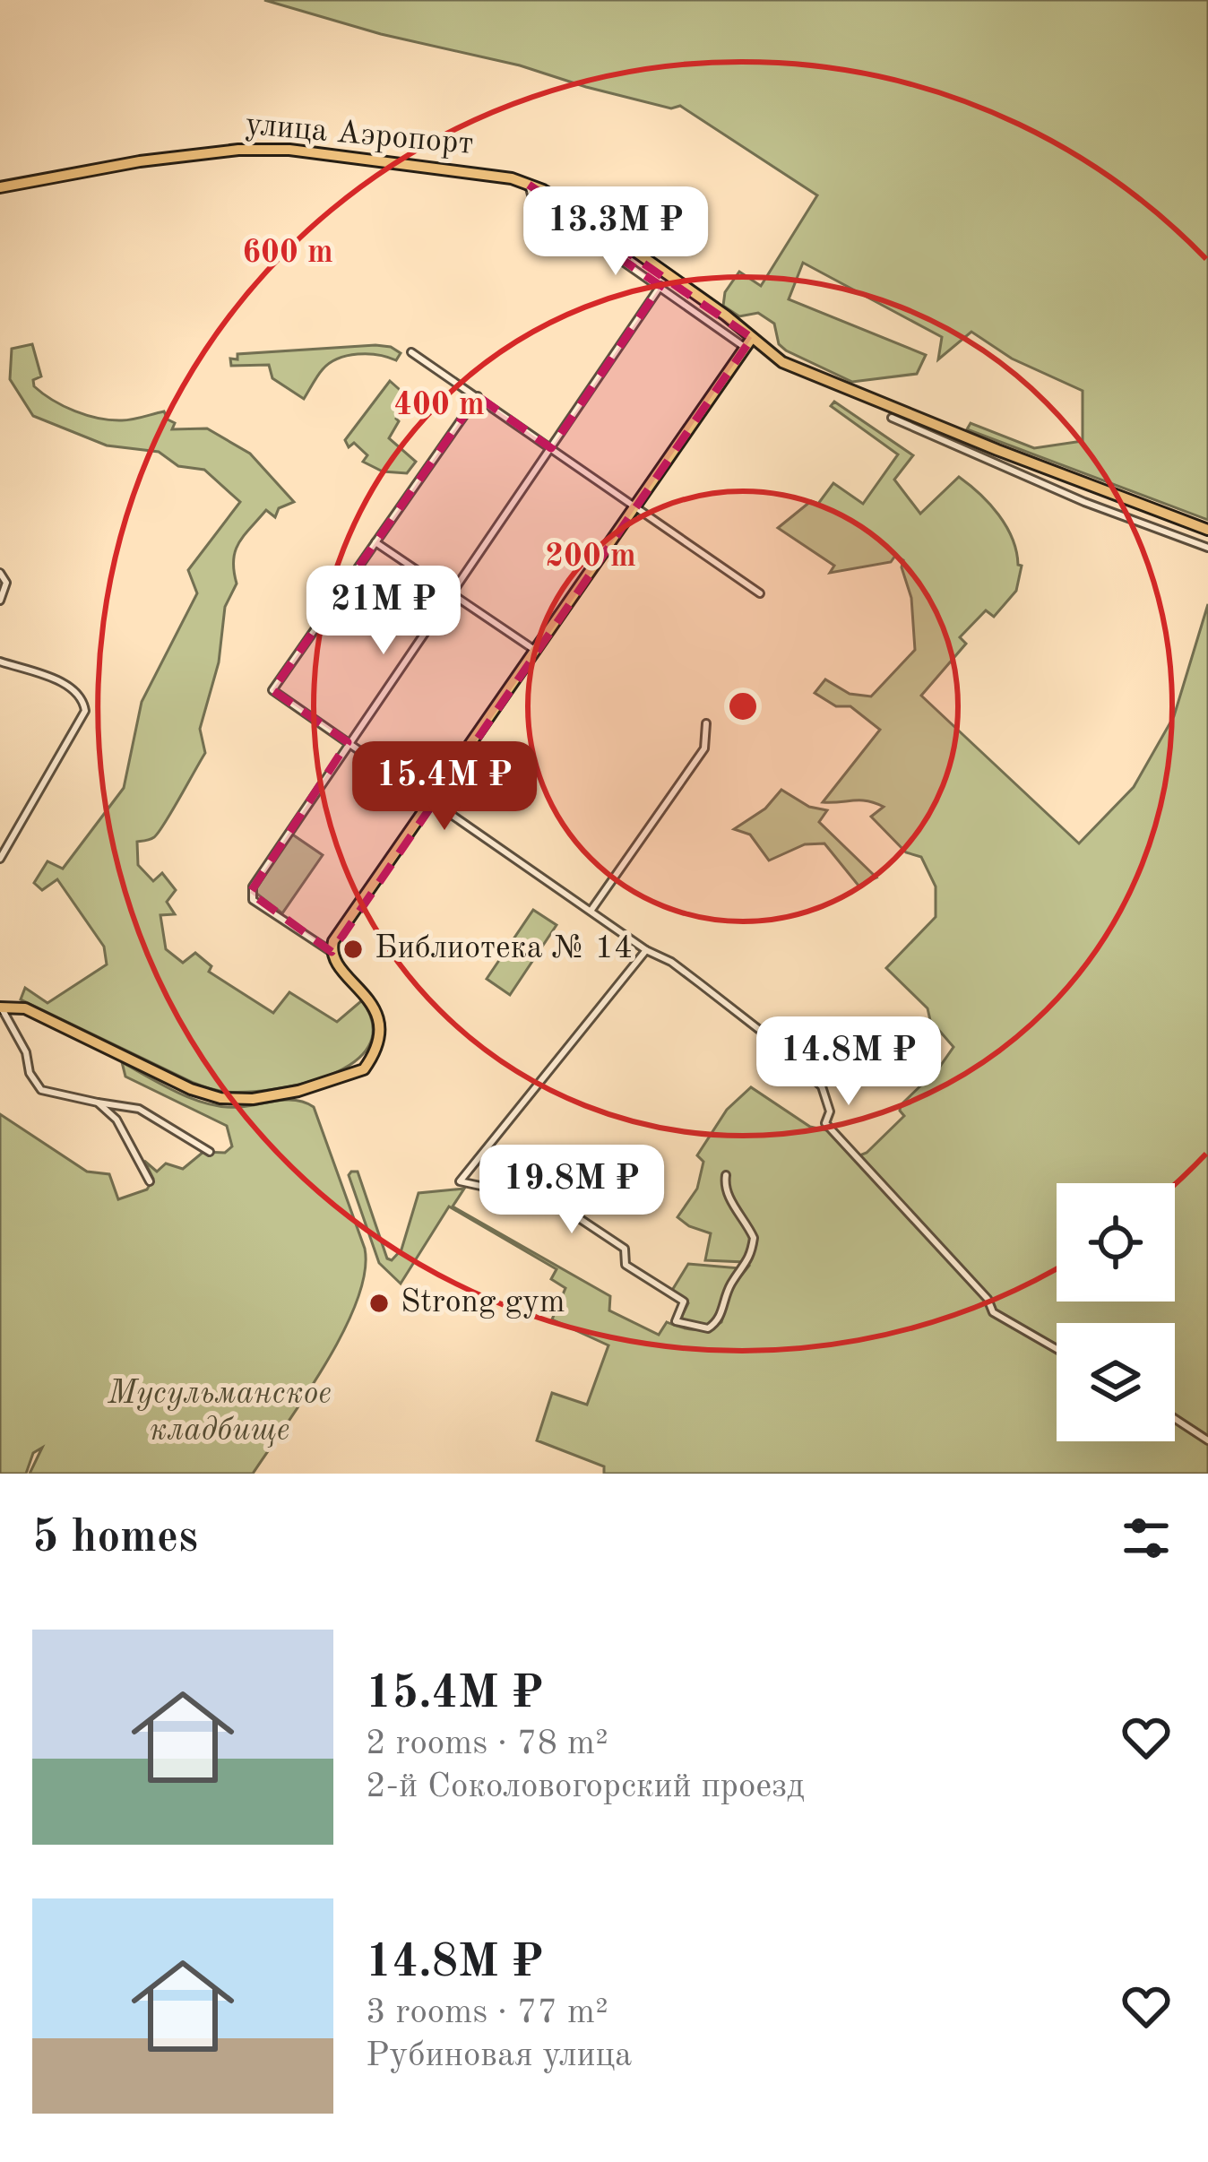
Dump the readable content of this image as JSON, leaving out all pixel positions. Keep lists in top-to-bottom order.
{
  "streets": {
    "main road": ["улица Аэропорт"]
  },
  "parks": ["Мусульманское кладбище"],
  "places": ["Библиотека № 14", "Strong gym"],
  "page": {
    "price": [
      "13.3M ₽",
      "21M ₽",
      "15.4M ₽",
      "14.8M ₽",
      "19.8M ₽"
    ],
    "heading": "5 homes",
    "list": [
      {
        "name": "15.4M ₽",
        "note": "2 rooms · 78 m² · 2-й Соколовогорский проезд"
      },
      {
        "name": "14.8M ₽",
        "note": "3 rooms · 77 m² · Рубиновая улица"
      }
    ]
  },
  "rings": ["600 m", "400 m", "200 m"]
}
